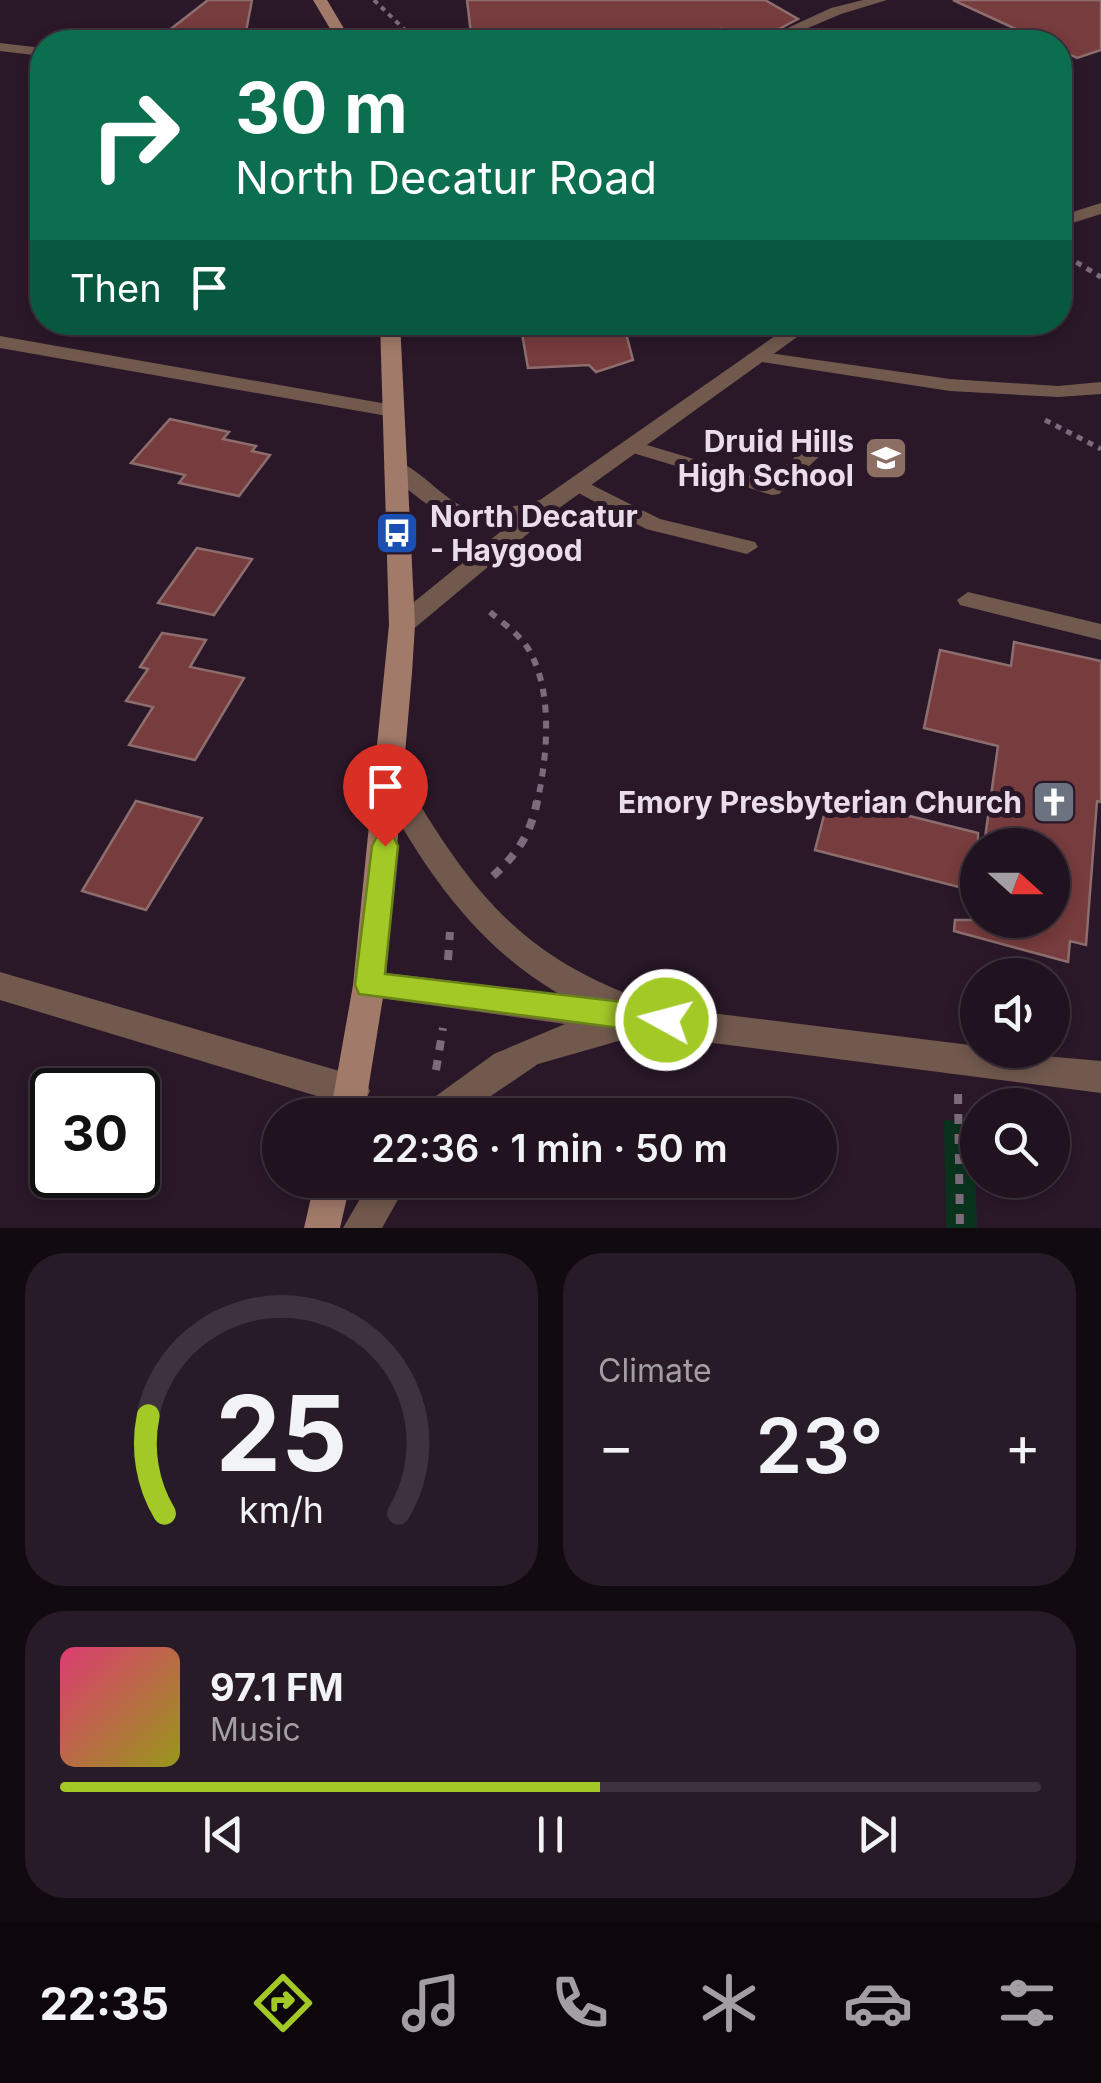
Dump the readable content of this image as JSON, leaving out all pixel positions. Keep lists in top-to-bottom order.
{
  "places": {
    "school or university": ["Druid Hills High School"],
    "bus stop": ["North Decatur - Haygood"],
    "church": ["Emory Presbyterian Church"]
  },
  "north": "right",
  "page": {
    "turn": ["30 m", "North Decatur Road"],
    "then": "Then",
    "limit": "30",
    "trip": "22:36 · 1 min · 50 m",
    "tile": "Climate",
    "heat": ["−", "23°", "+"],
    "song": ["97.1 FM", "Music"],
    "tabs": "22:35",
    "gauge": ["25", "km/h"]
  }
}
